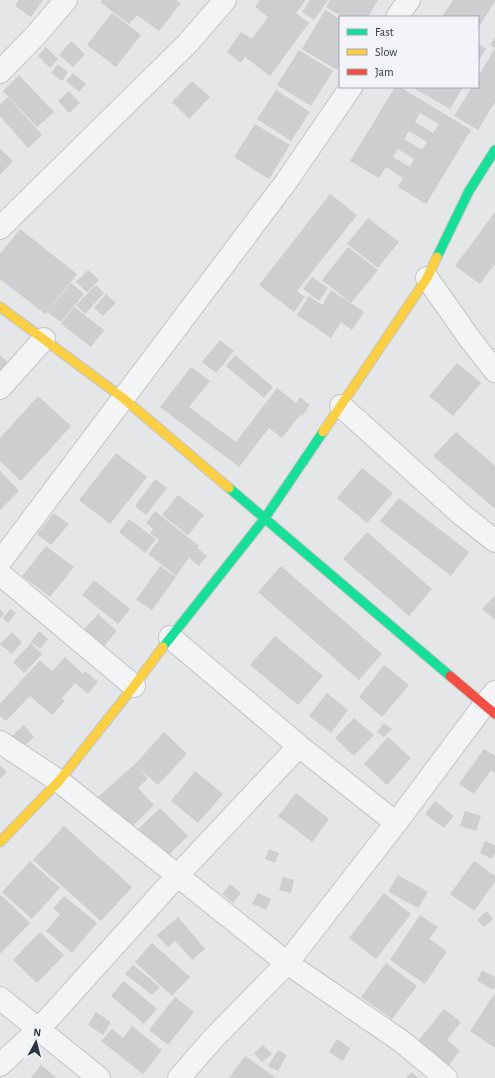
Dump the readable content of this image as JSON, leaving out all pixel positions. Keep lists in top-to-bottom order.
{
  "legend": ["Fast", "Slow", "Jam"],
  "north": "top"
}
